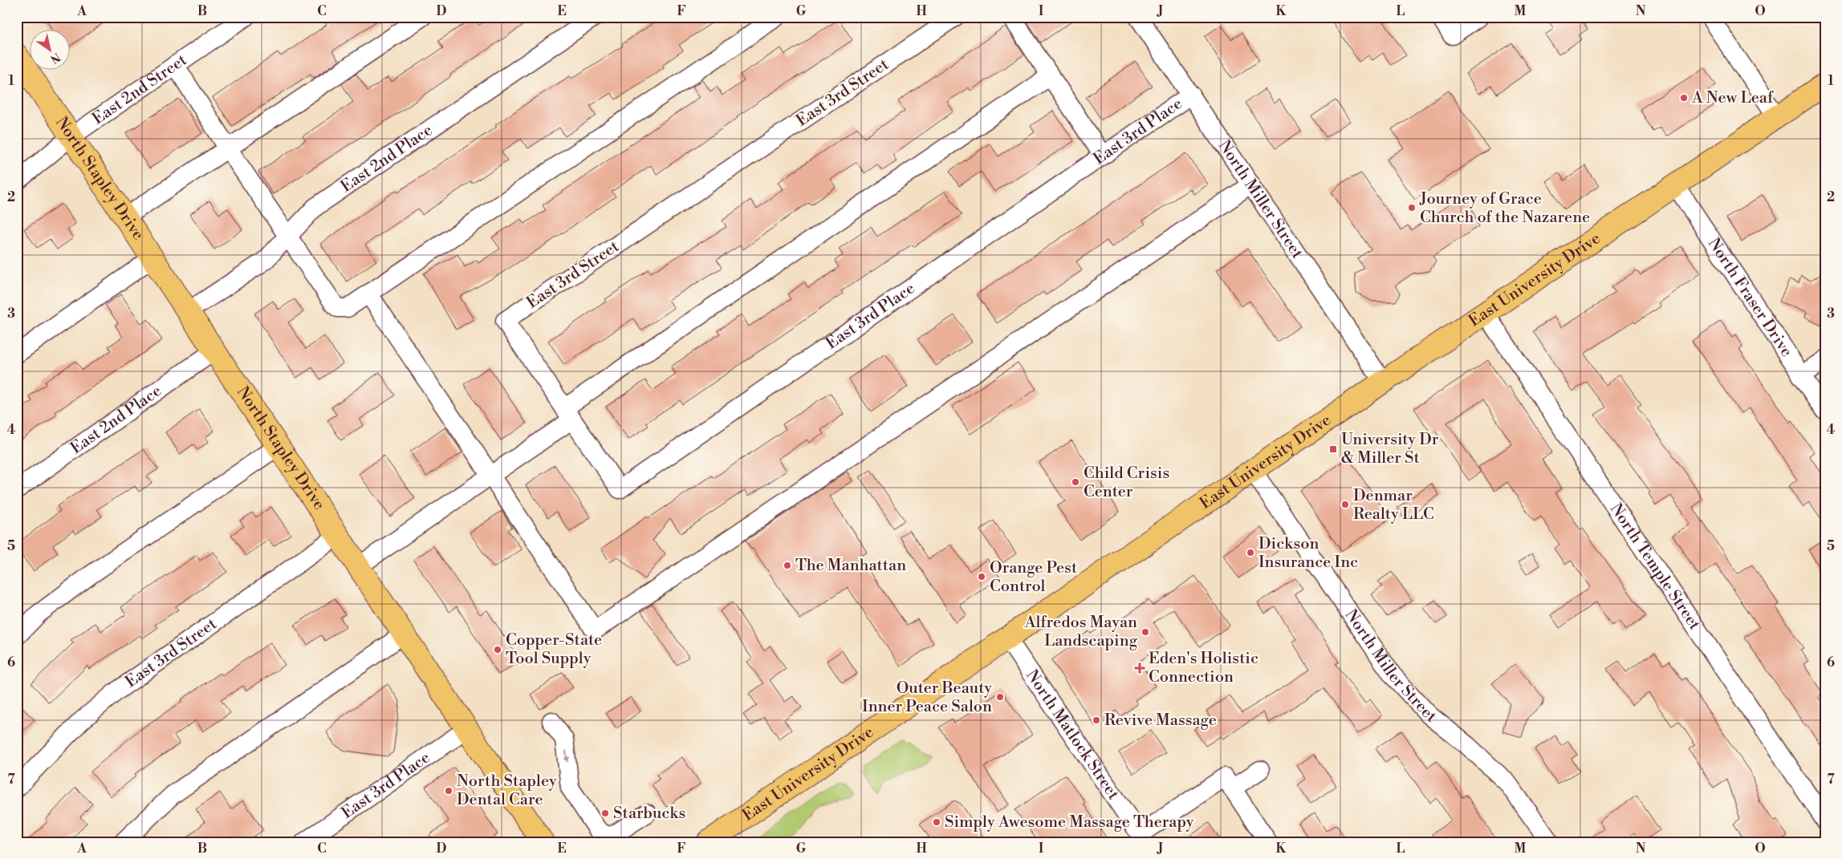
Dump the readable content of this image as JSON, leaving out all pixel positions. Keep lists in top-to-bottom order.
{
  "streets": {
    "main road": ["North Stapley Drive", "East University Drive"],
    "street": [
      "East 2nd Street",
      "East 3rd Street",
      "East 3rd Place",
      "East 2nd Place",
      "North Miller Street",
      "North Fraser Drive",
      "North Temple Street",
      "North Matlock Street"
    ]
  },
  "crossings": [
    ["East 2nd Street", "North Stapley Drive"],
    ["East 3rd Street", "East 3rd Place"],
    ["East 3rd Street", "North Stapley Drive"],
    ["East 3rd Place", "North Stapley Drive"],
    ["East 3rd Place", "North Miller Street"],
    ["East 2nd Place", "North Stapley Drive"],
    ["North Miller Street", "East University Drive"],
    ["East University Drive", "North Fraser Drive"],
    ["East University Drive", "North Temple Street"],
    ["East University Drive", "North Matlock Street"]
  ],
  "places": {
    "other": [
      "A New Leaf",
      "Journey of Grace Church of the Nazarene",
      "Child Crisis Center",
      "Denmar Realty LLC",
      "Dickson Insurance Inc",
      "The Manhattan",
      "Orange Pest Control",
      "Alfredos Mayan Landscaping",
      "Copper-State Tool Supply",
      "Outer Beauty Inner Peace Salon",
      "Revive Massage",
      "North Stapley Dental Care",
      "Starbucks",
      "Simply Awesome Massage Therapy"
    ],
    "transit": ["University Dr & Miller St"],
    "health": ["Eden's Holistic Connection"]
  },
  "north": "bottom right",
  "grid": {
    "columns": [
      "A",
      "B",
      "C",
      "D",
      "E",
      "F",
      "G",
      "H",
      "I",
      "J",
      "K",
      "L",
      "M",
      "N",
      "O"
    ],
    "rows": [
      "1",
      "2",
      "3",
      "4",
      "5",
      "6",
      "7"
    ]
  }
}
